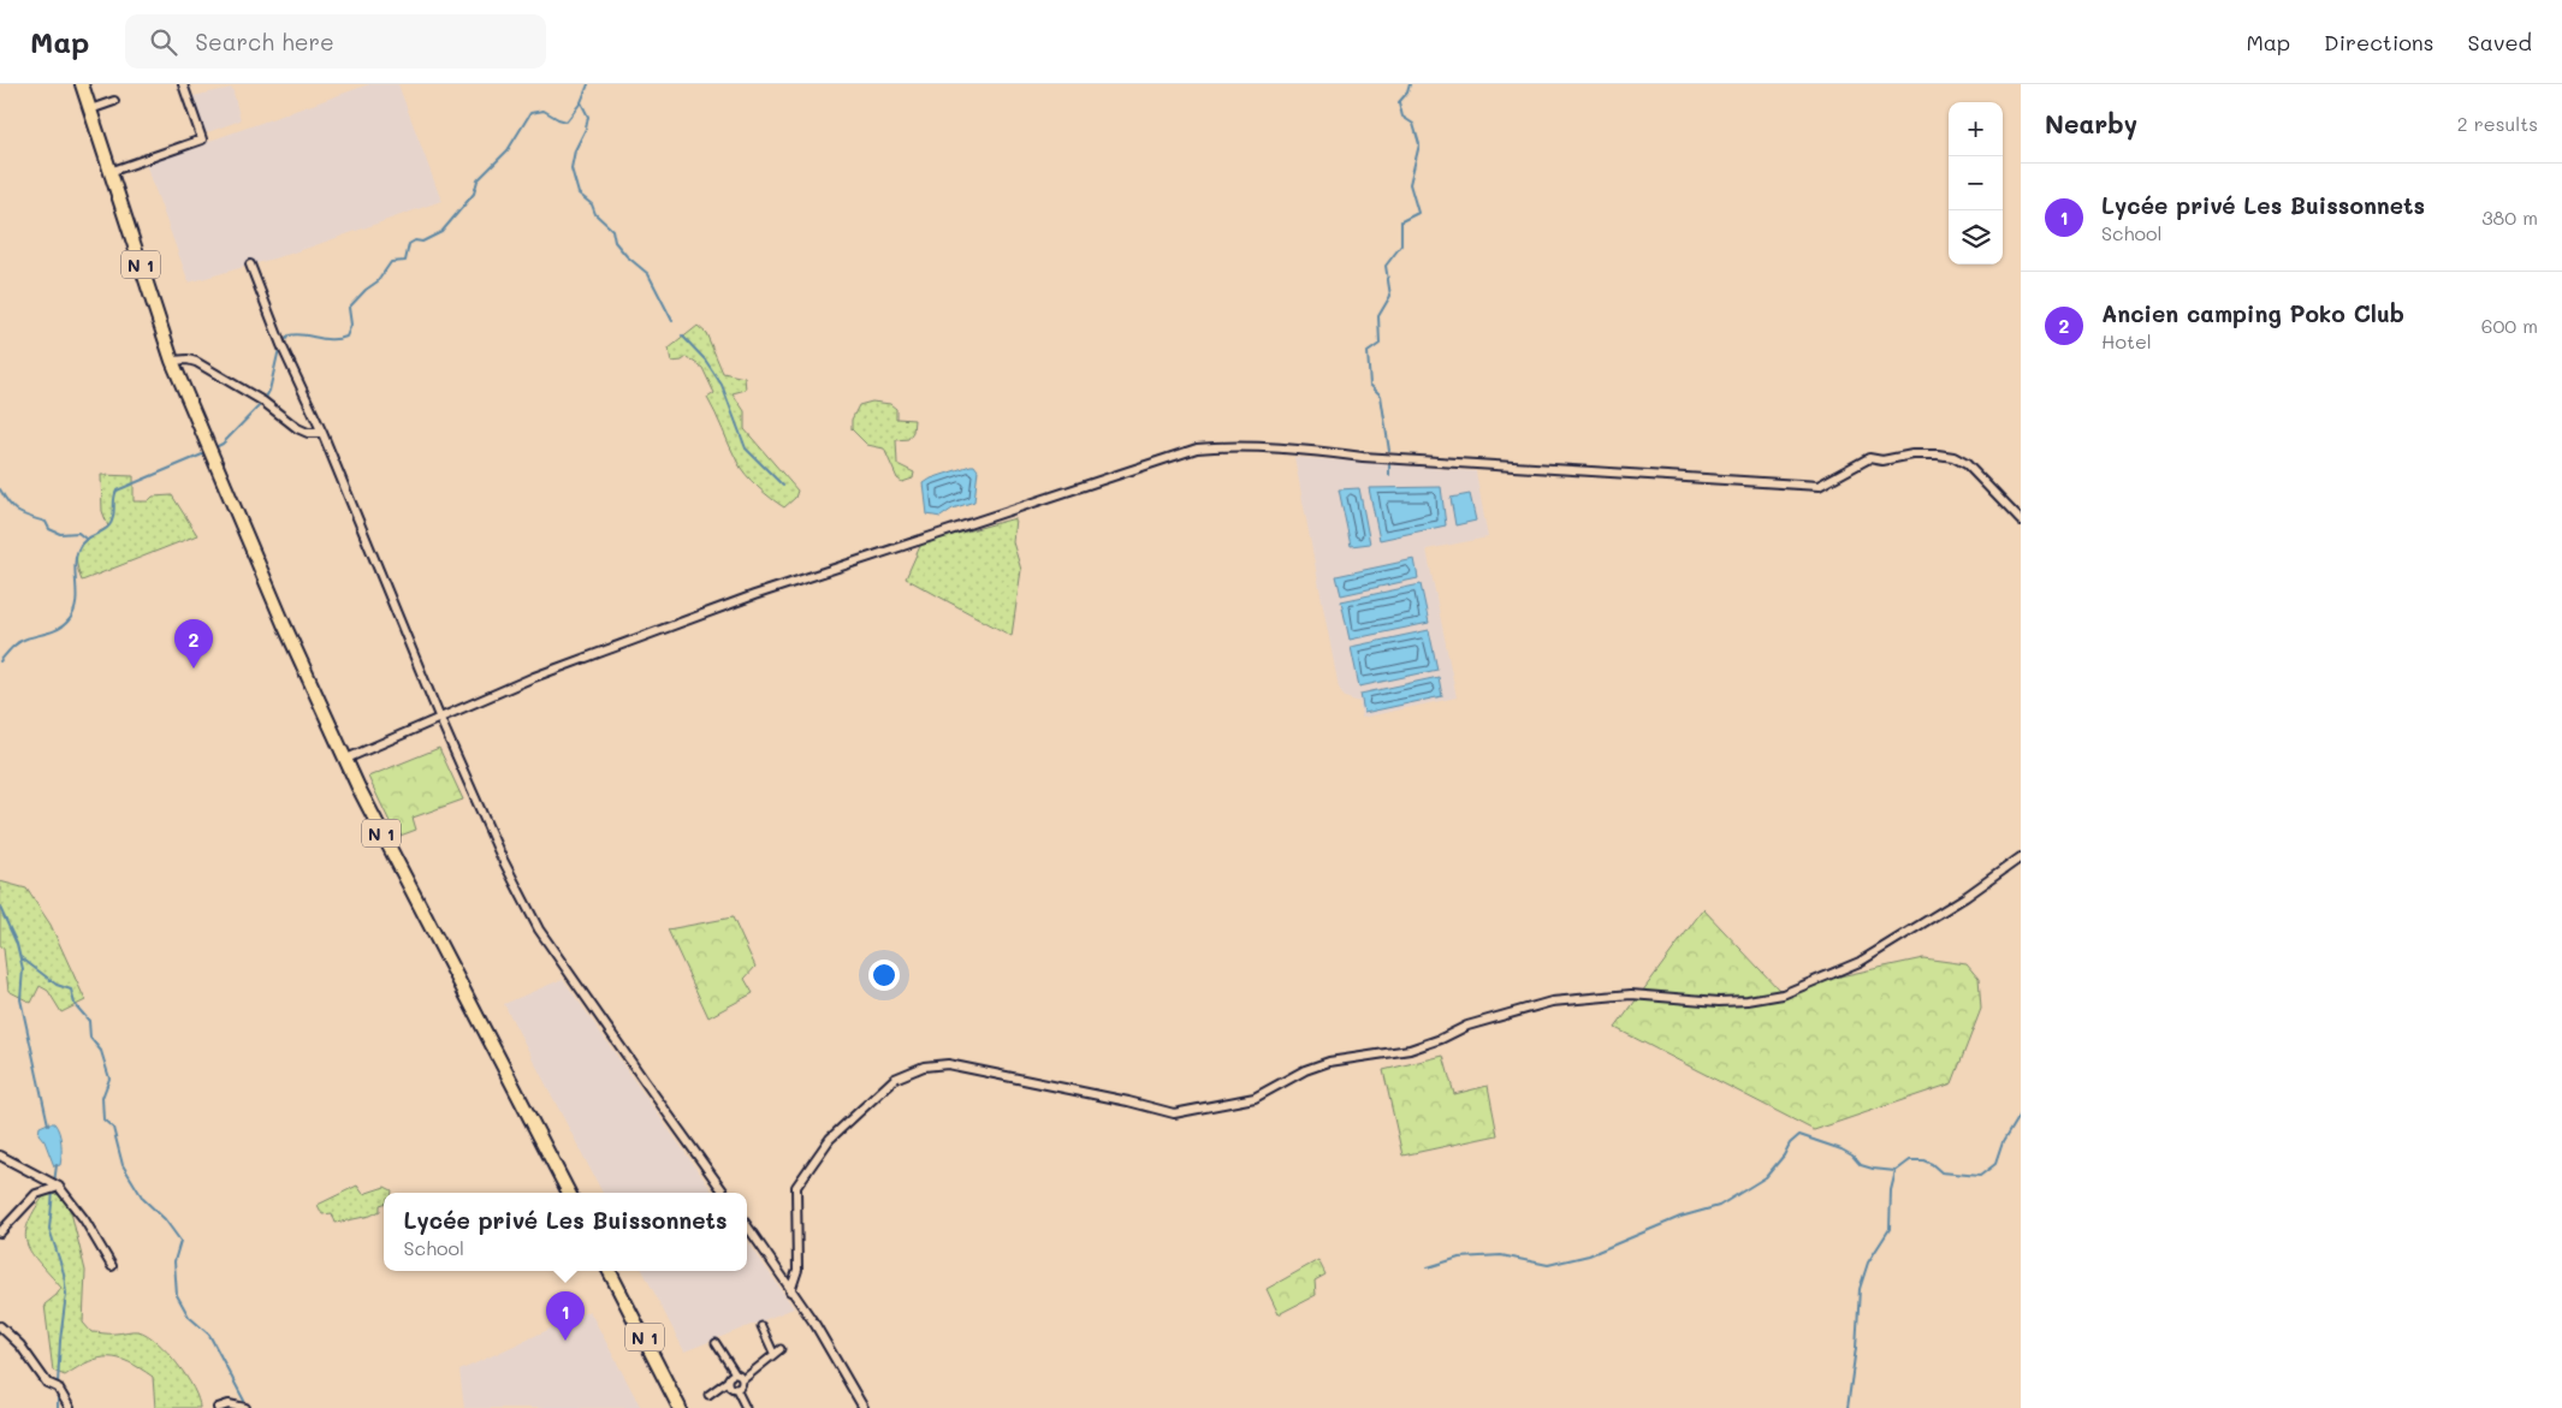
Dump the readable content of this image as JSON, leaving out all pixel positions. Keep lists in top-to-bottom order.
{
  "streets": {
    "highway": ["N 1"]
  },
  "page": {
    "header": "Map",
    "search": "Search here",
    "nav": ["Map", "Directions", "Saved"],
    "heading": ["Nearby", "2 results"],
    "map_buttons": ["+", "−"],
    "list": [
      {
        "mark": "1",
        "name": "Lycée privé Les Buissonnets",
        "note": "School",
        "value": "380 m"
      },
      {
        "mark": "2",
        "name": "Ancien camping Poko Club",
        "note": "Hotel",
        "value": "600 m"
      }
    ],
    "pins": ["2", "1"],
    "popup": ["Lycée privé Les Buissonnets", "School"]
  }
}
